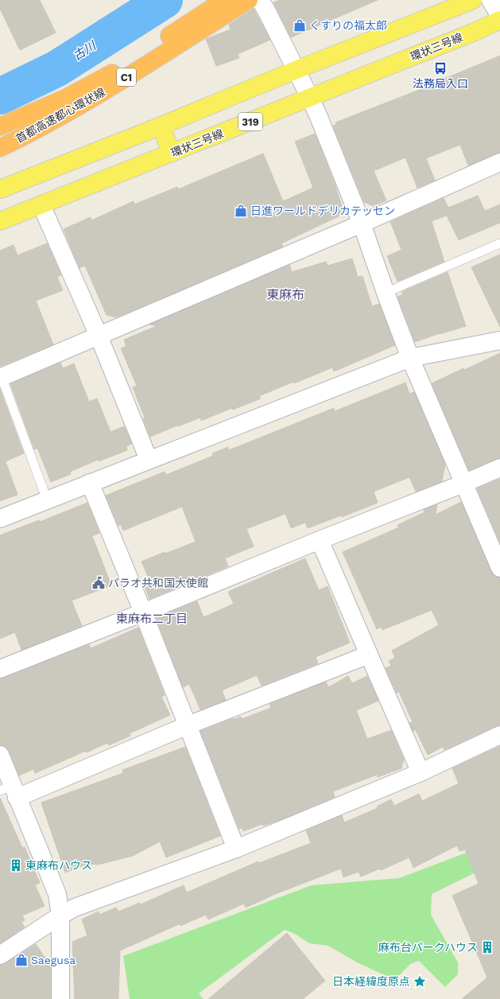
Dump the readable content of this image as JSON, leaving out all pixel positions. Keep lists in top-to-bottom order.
{
  "streets": {
    "highway": ["C1", "首都高速都心環状線"],
    "main road": ["環状三号線", "319"]
  },
  "districts": ["東麻布", "東麻布二丁目"],
  "water": ["古川"],
  "places": {
    "shop": ["くすりの福太郎", "日進ワールドデリカテッセン", "Saegusa"],
    "bus stop": ["法務局入口"],
    "public building": ["パラオ共和国大使館"],
    "building": ["東麻布ハウス", "麻布台パークハウス"],
    "place": ["日本経緯度原点"]
  }
}
